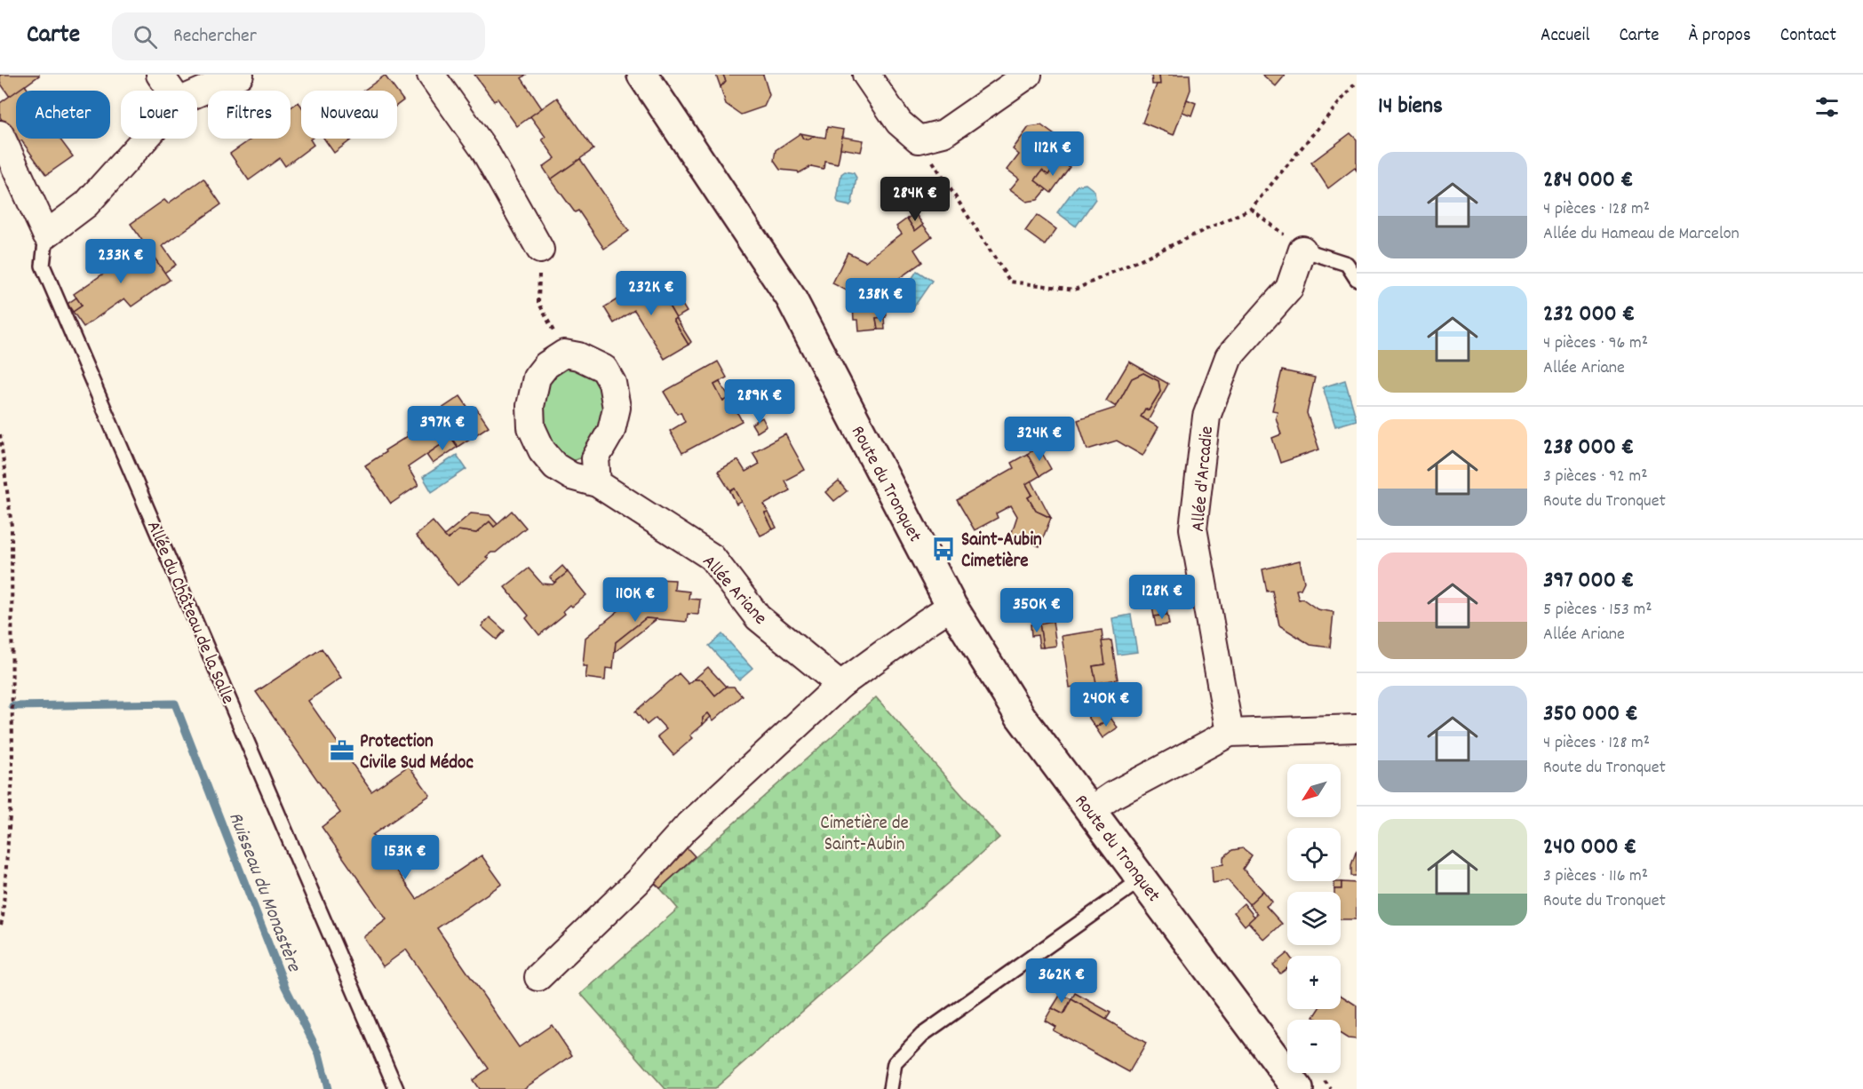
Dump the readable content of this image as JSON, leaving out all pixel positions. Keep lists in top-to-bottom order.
{
  "streets": {
    "street": ["Allée d'Arcadie", "Route du Tronquet", "Allée Ariane"],
    "lane": ["Allée du Château de la Salle"]
  },
  "water": ["Ruisseau du Monastère"],
  "parks": ["Cimetière de Saint-Aubin"],
  "places": {
    "bus stop": ["Saint-Aubin Cimetière"],
    "office": ["Protection Civile Sud Médoc"]
  },
  "north": "bottom left",
  "page": {
    "header": "Carte",
    "search": "Rechercher",
    "nav": [
      "Accueil",
      "Carte",
      "À propos",
      "Contact"
    ],
    "heading": "14 biens",
    "chip": [
      "Acheter",
      "Louer",
      "Filtres",
      "Nouveau"
    ],
    "price": [
      "112K €",
      "284K €",
      "233K €",
      "232K €",
      "238K €",
      "289K €",
      "397K €",
      "324K €",
      "128K €",
      "110K €",
      "350K €",
      "240K €",
      "153K €",
      "362K €"
    ],
    "list": [
      {
        "name": "284 000 €",
        "note": "4 pièces · 128 m² · Allée du Hameau de Marcelon"
      },
      {
        "name": "232 000 €",
        "note": "4 pièces · 96 m² · Allée Ariane"
      },
      {
        "name": "238 000 €",
        "note": "3 pièces · 92 m² · Route du Tronquet"
      },
      {
        "name": "397 000 €",
        "note": "5 pièces · 153 m² · Allée Ariane"
      },
      {
        "name": "350 000 €",
        "note": "4 pièces · 128 m² · Route du Tronquet"
      },
      {
        "name": "240 000 €",
        "note": "3 pièces · 116 m² · Route du Tronquet"
      }
    ],
    "map_buttons": ["+", "−"]
  }
}
